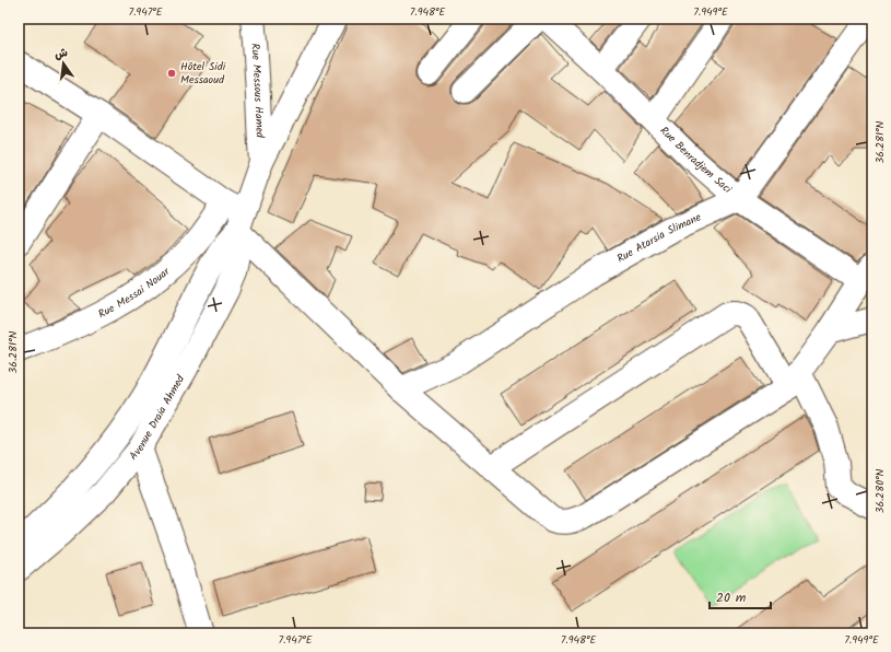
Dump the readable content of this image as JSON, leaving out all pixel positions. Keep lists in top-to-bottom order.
{
  "streets": {
    "street": [
      "Rue Messous Hamed",
      "Rue Benradjem Saci",
      "Rue Atarsia Slimane",
      "Rue Messai Nouar",
      "Avenue Draia Ahmed"
    ]
  },
  "crossings": [
    ["Rue Benradjem Saci", "Rue Atarsia Slimane"],
    ["Rue Messai Nouar", "Avenue Draia Ahmed"]
  ],
  "places": ["Hôtel Sidi Messaoud"],
  "scale_bar": "20 m",
  "north": "top",
  "coordinates": [
    "7.947°E",
    "7.948°E",
    "7.949°E",
    "36.281°N",
    "36.280°N"
  ]
}
